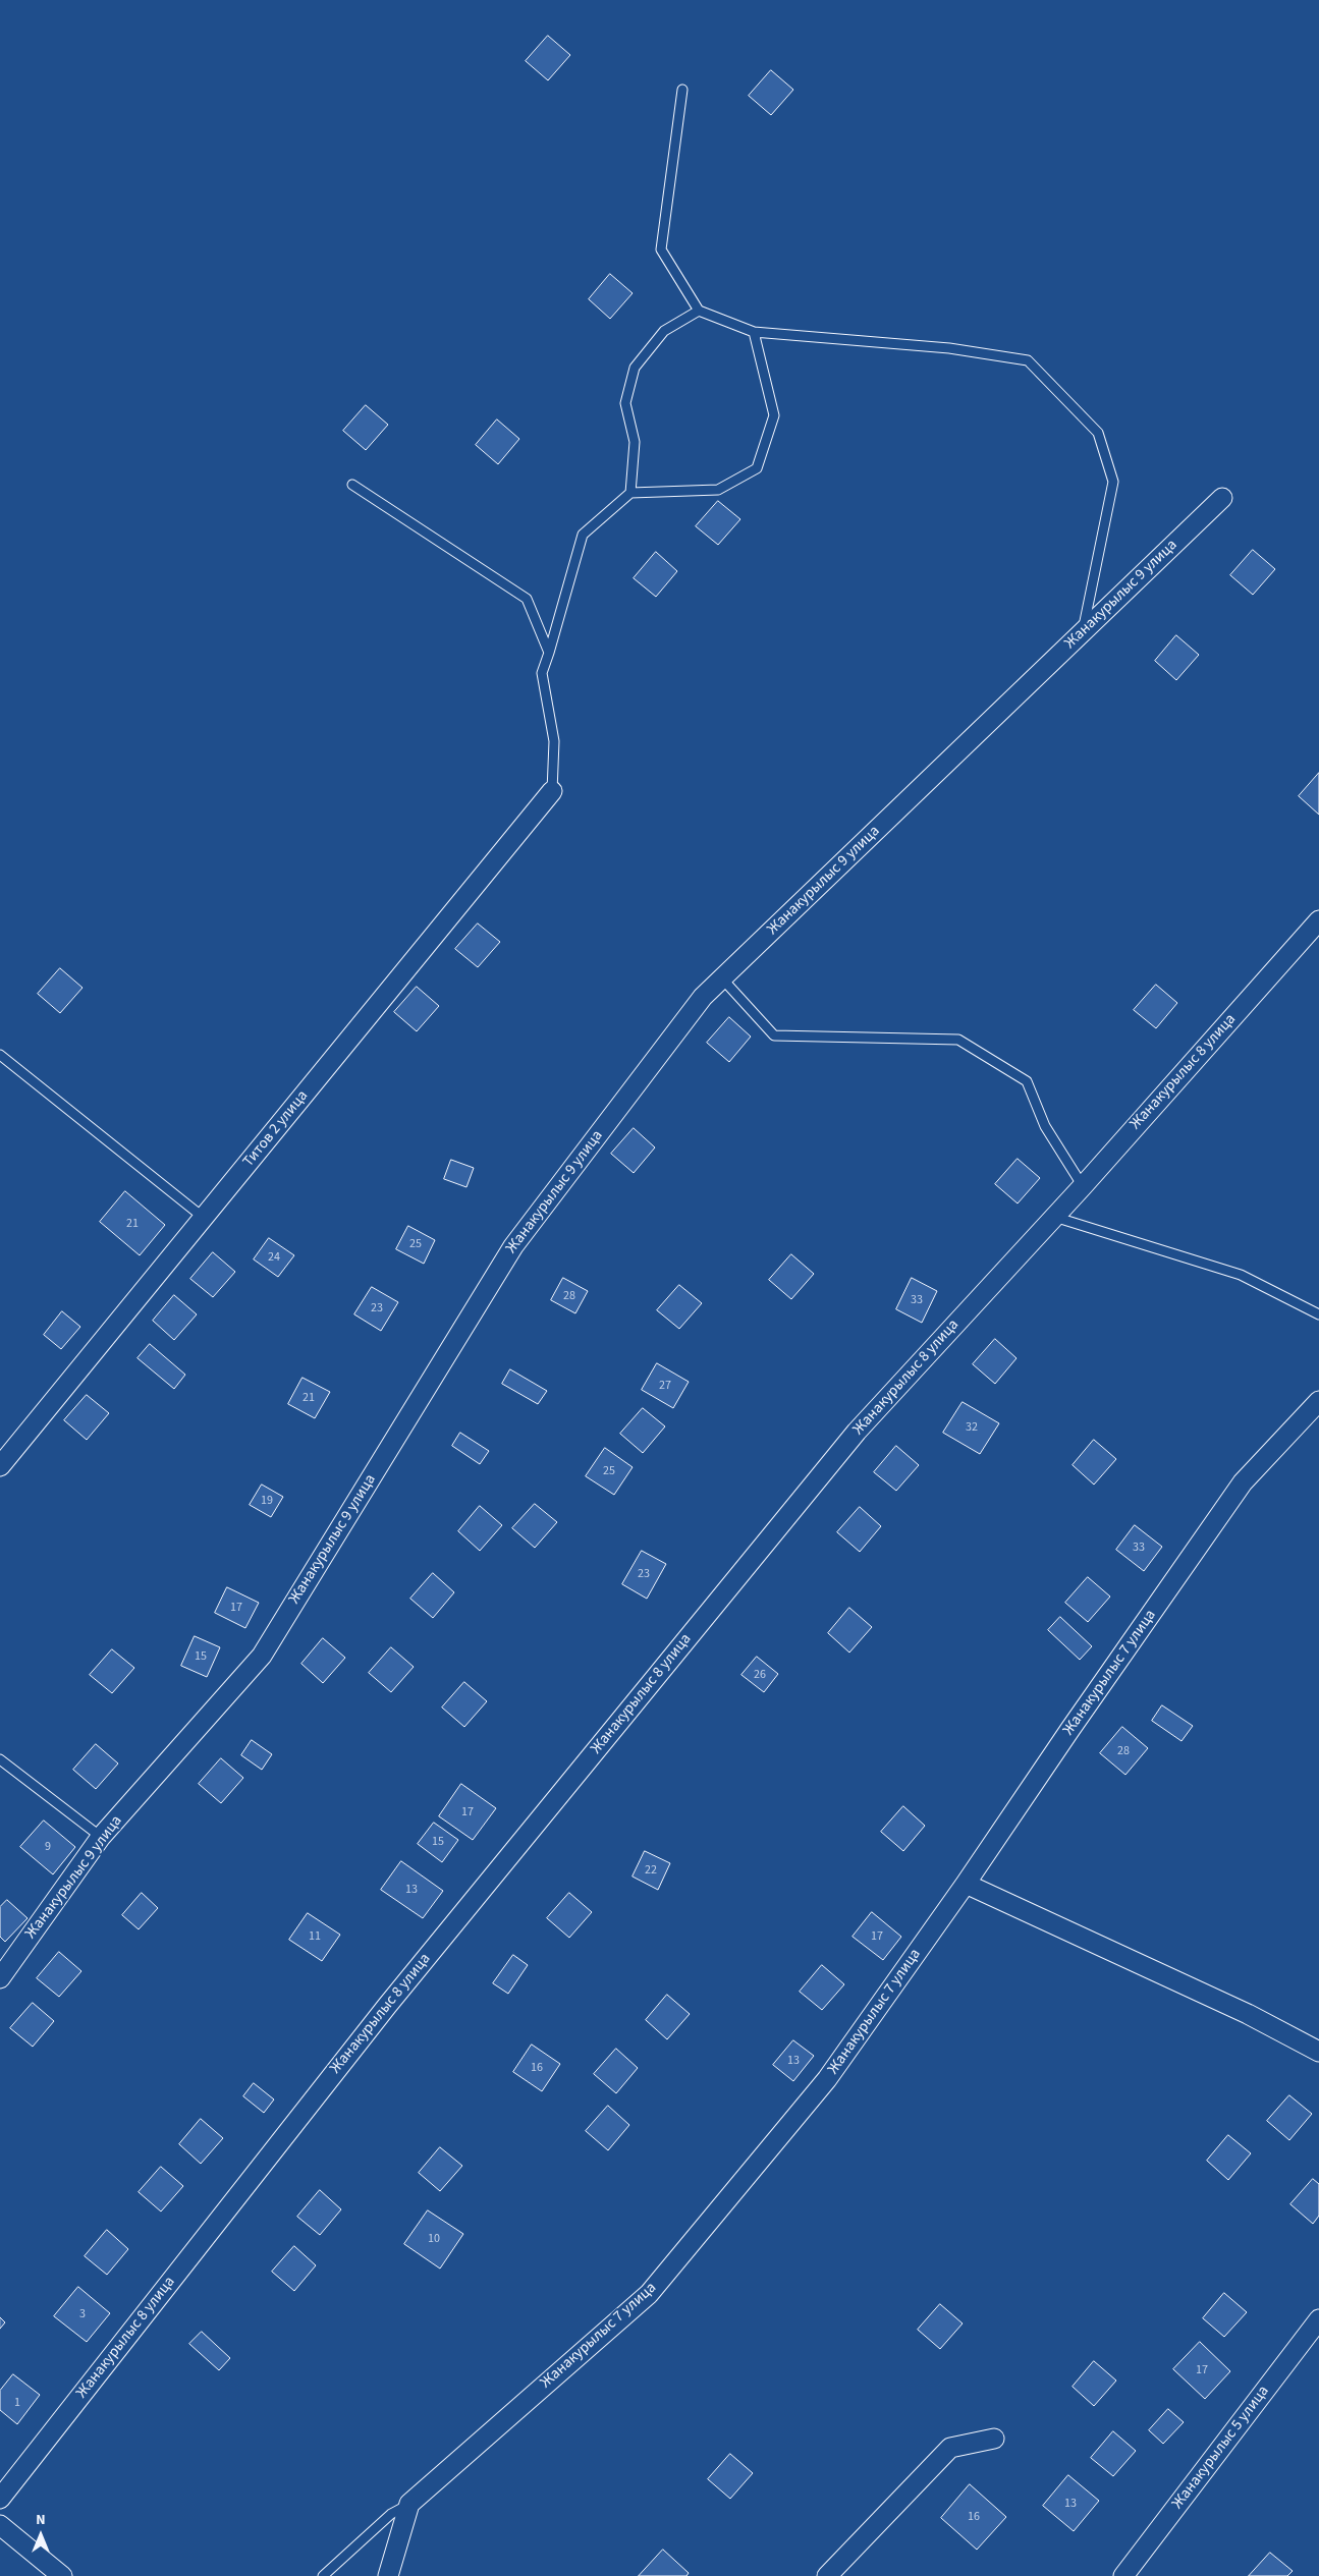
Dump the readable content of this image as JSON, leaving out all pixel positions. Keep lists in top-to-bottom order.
{
  "streets": {
    "street": [
      "Жанакурылыс 9 улица",
      "Жанакурылыс 8 улица",
      "Титов 2 улица",
      "Жанакурылыс 7 улица",
      "Жанакурылыс 5 улица"
    ]
  },
  "house_numbers": [
    "21",
    "25",
    "24",
    "28",
    "33",
    "23",
    "27",
    "21",
    "32",
    "25",
    "19",
    "33",
    "23",
    "17",
    "15",
    "26",
    "28",
    "17",
    "15",
    "9",
    "22",
    "13",
    "11",
    "17",
    "13",
    "16",
    "10",
    "3",
    "17",
    "1",
    "13",
    "16"
  ],
  "north": "top"
}
